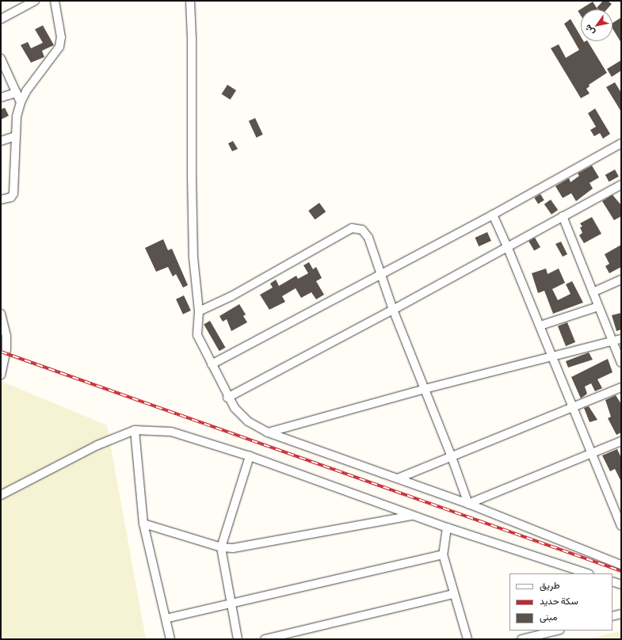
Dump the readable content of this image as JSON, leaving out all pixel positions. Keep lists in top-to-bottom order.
{
  "legend": ["طريق", "سكة حديد", "مبنى"],
  "north": "bottom left"
}
